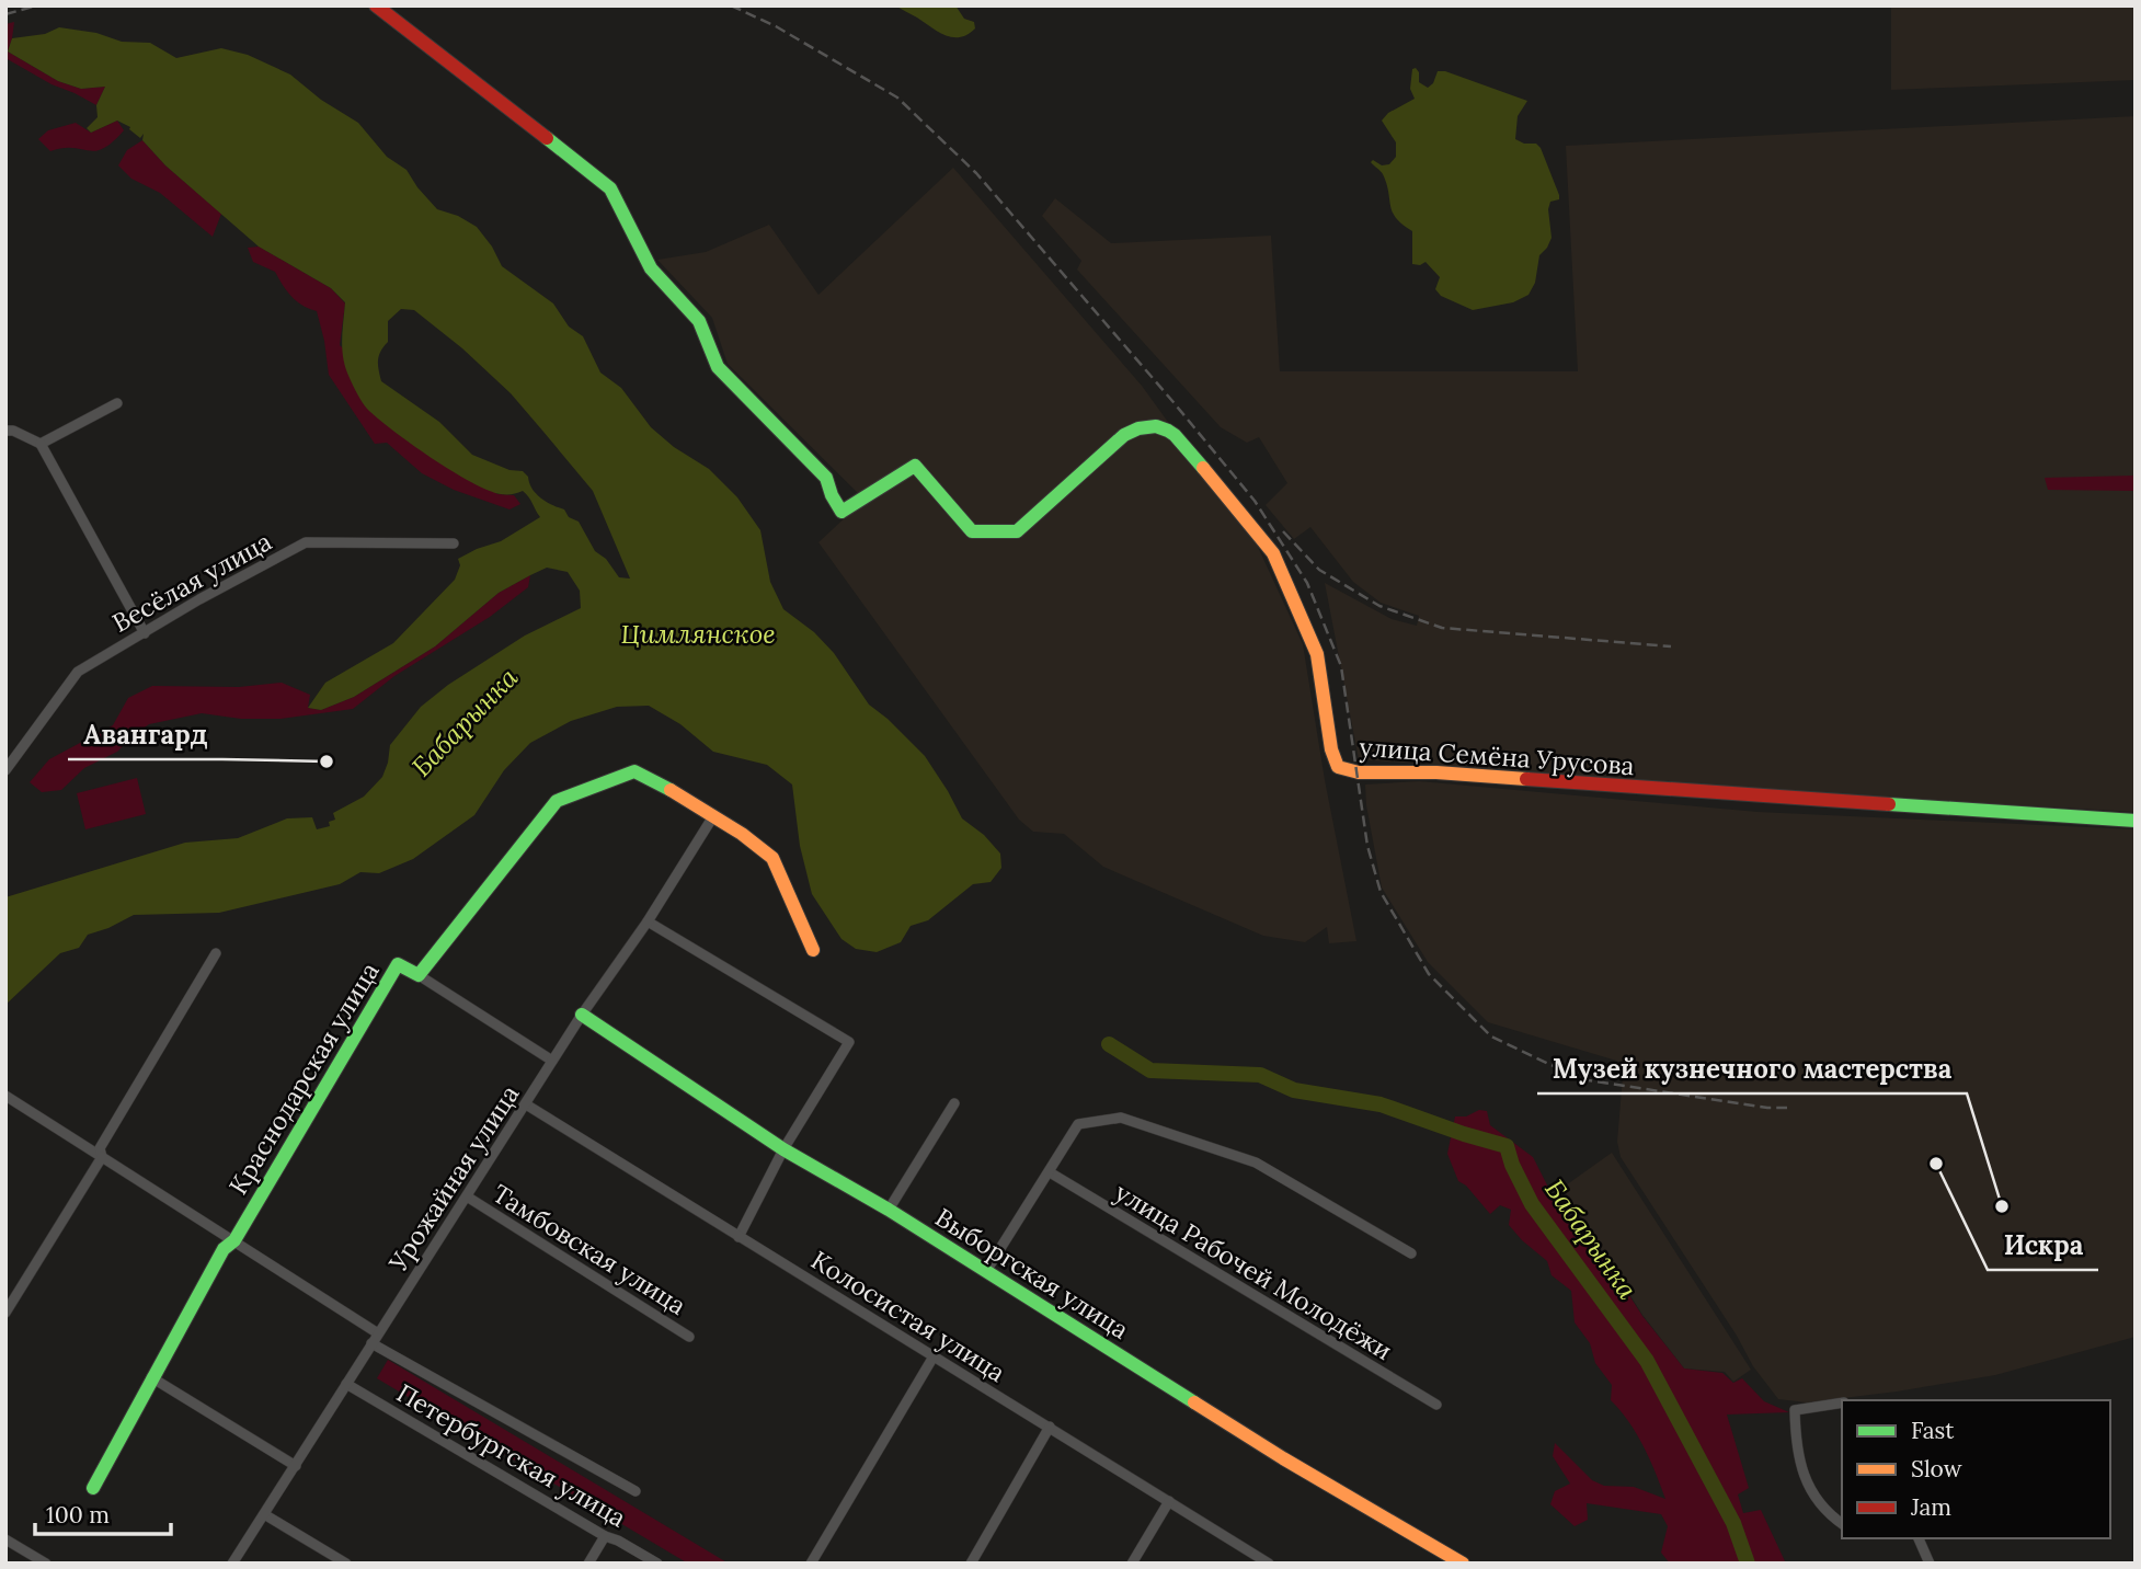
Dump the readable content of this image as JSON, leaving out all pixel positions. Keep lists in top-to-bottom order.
{
  "streets": {
    "street": [
      "Весёлая улица",
      "улица Семёна Урусова",
      "Краснодарская улица",
      "Урожайная улица",
      "Тамбовская улица",
      "улица Рабочей Молодёжи",
      "Выборгская улица",
      "Колосистая улица",
      "Петербургская улица"
    ]
  },
  "crossings": [
    ["Краснодарская улица", "Урожайная улица"],
    ["Урожайная улица", "Тамбовская улица"],
    ["Урожайная улица", "Выборгская улица"],
    ["Урожайная улица", "Колосистая улица"],
    ["Урожайная улица", "Петербургская улица"]
  ],
  "water": ["Цимлянское", "Бабарынка"],
  "places": ["Авангард", "Искра", "Музей кузнечного мастерства"],
  "legend": ["Fast", "Slow", "Jam"],
  "scale_bar": "100 m"
}
